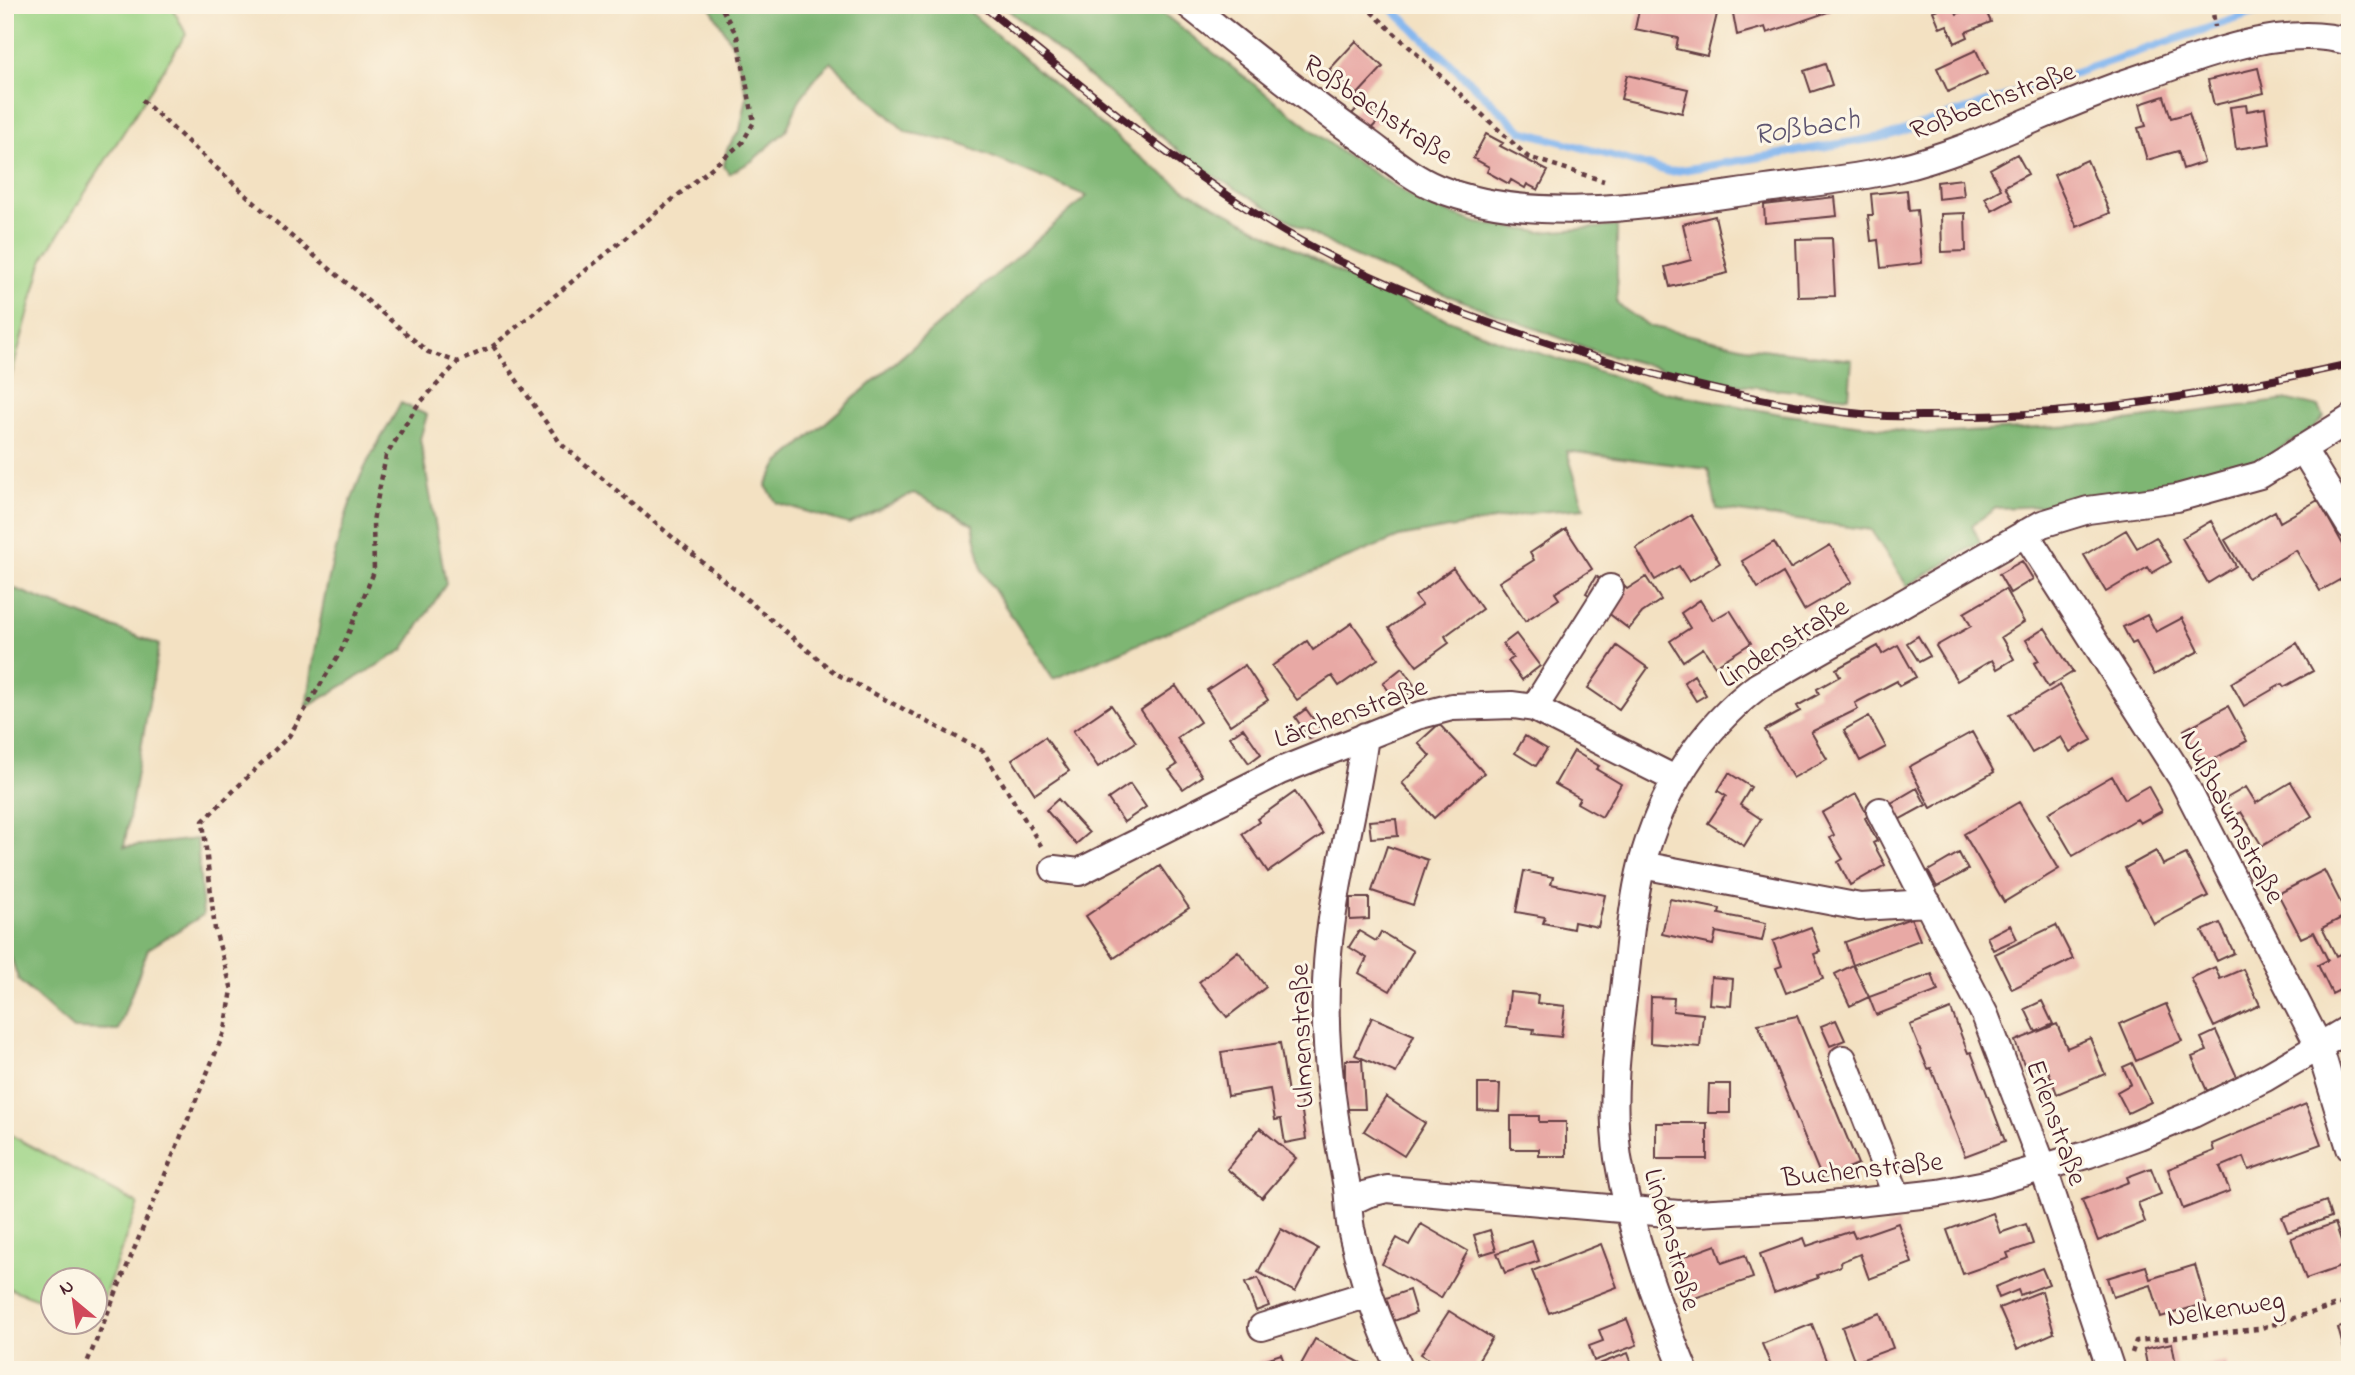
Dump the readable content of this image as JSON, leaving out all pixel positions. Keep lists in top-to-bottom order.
{
  "streets": {
    "street": [
      "Roßbachstraße",
      "Lindenstraße",
      "Lärchenstraße",
      "Nußbaumstraße",
      "Ulmenstraße",
      "Erlenstraße",
      "Buchenstraße"
    ],
    "path": ["Nelkenweg"]
  },
  "crossings": [
    ["Lindenstraße", "Lärchenstraße"],
    ["Lindenstraße", "Nußbaumstraße"],
    ["Lindenstraße", "Buchenstraße"],
    ["Lärchenstraße", "Ulmenstraße"],
    ["Nußbaumstraße", "Buchenstraße"],
    ["Ulmenstraße", "Buchenstraße"],
    ["Erlenstraße", "Buchenstraße"],
    ["Erlenstraße", "Nelkenweg"]
  ],
  "water": ["Roßbach"],
  "north": "top left"
}
